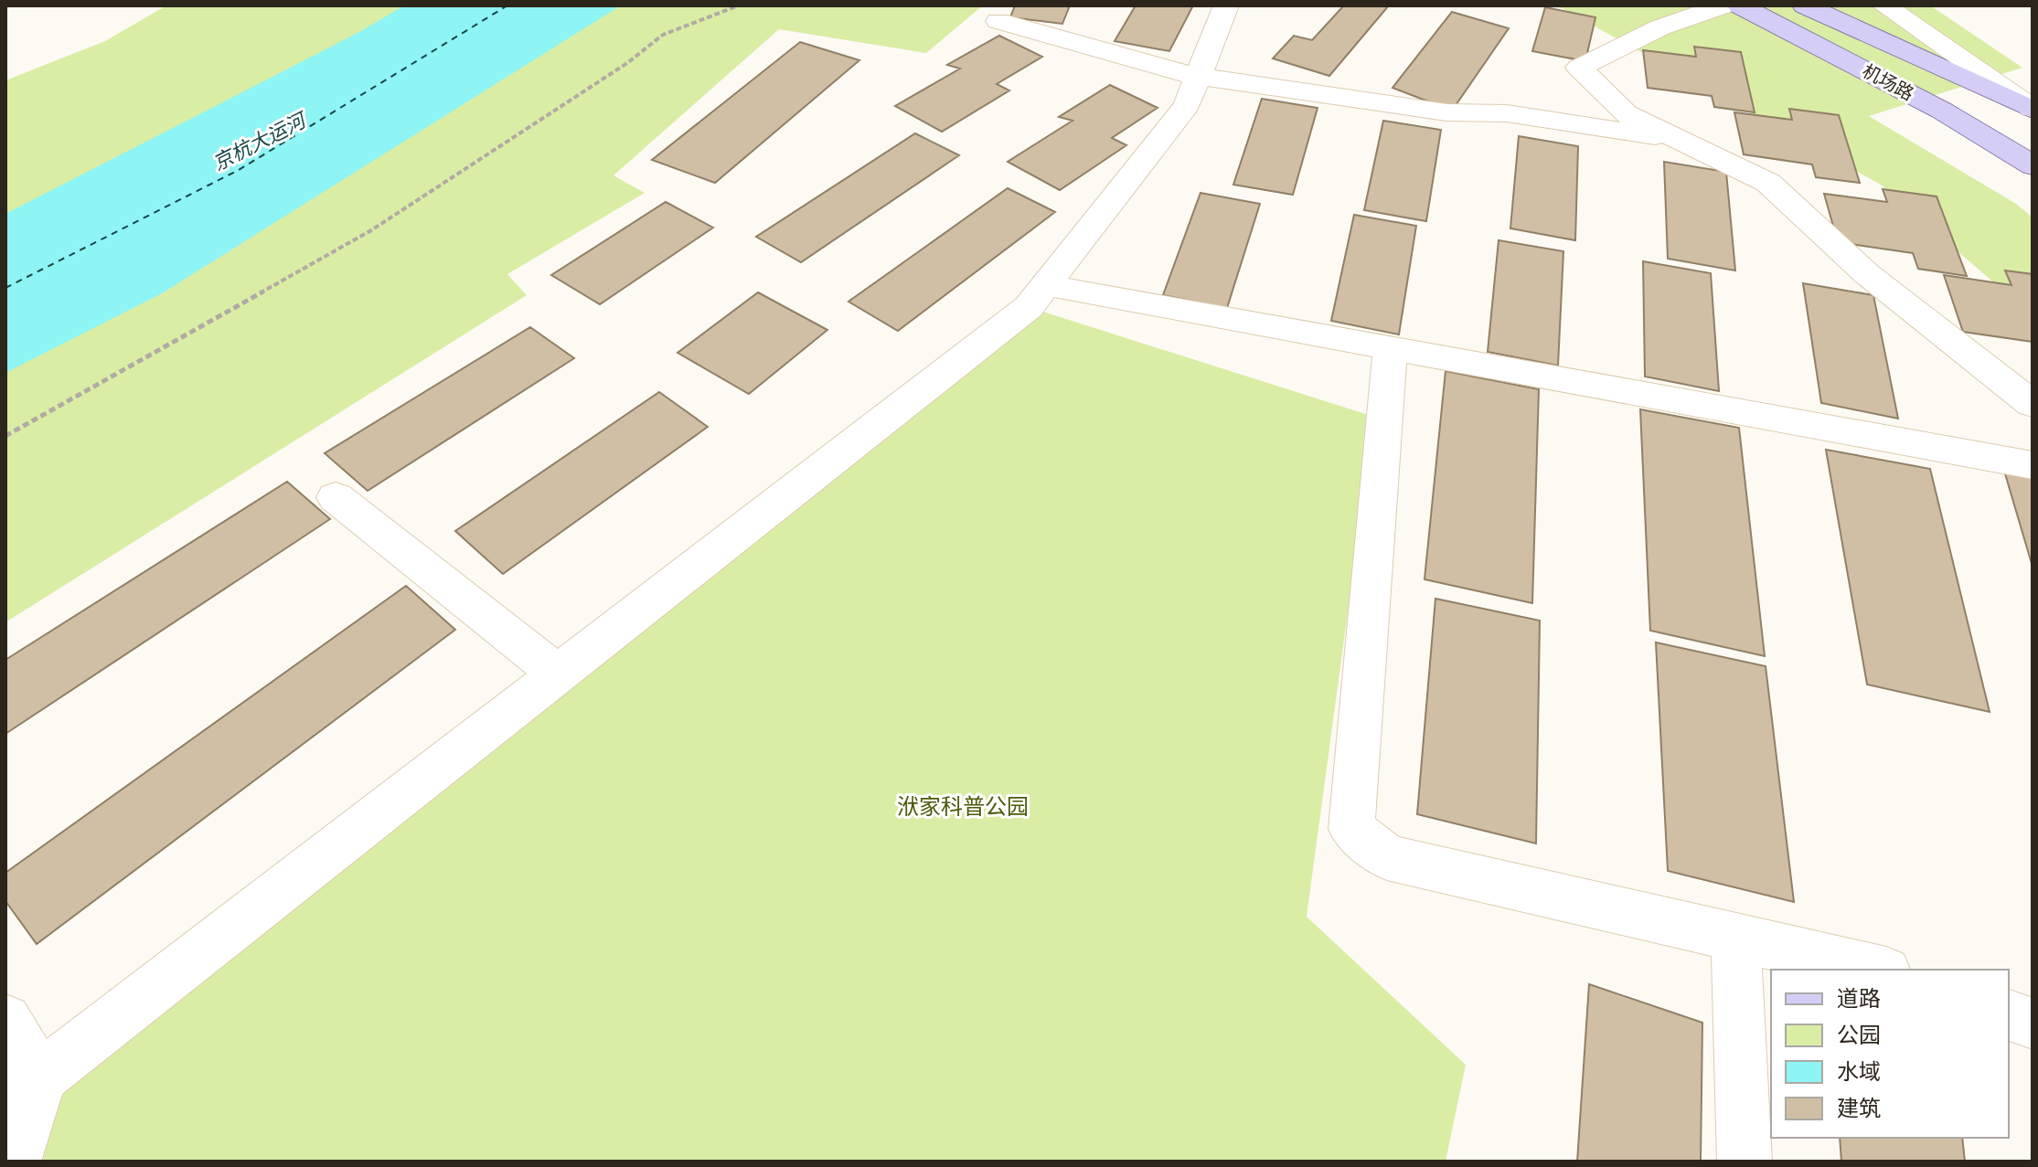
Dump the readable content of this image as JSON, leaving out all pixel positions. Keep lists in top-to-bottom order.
{
  "streets": {
    "main road": ["机场路"]
  },
  "water": ["京杭大运河"],
  "parks": ["洑家科普公园"],
  "legend": [
    "道路",
    "公园",
    "水域",
    "建筑"
  ]
}
